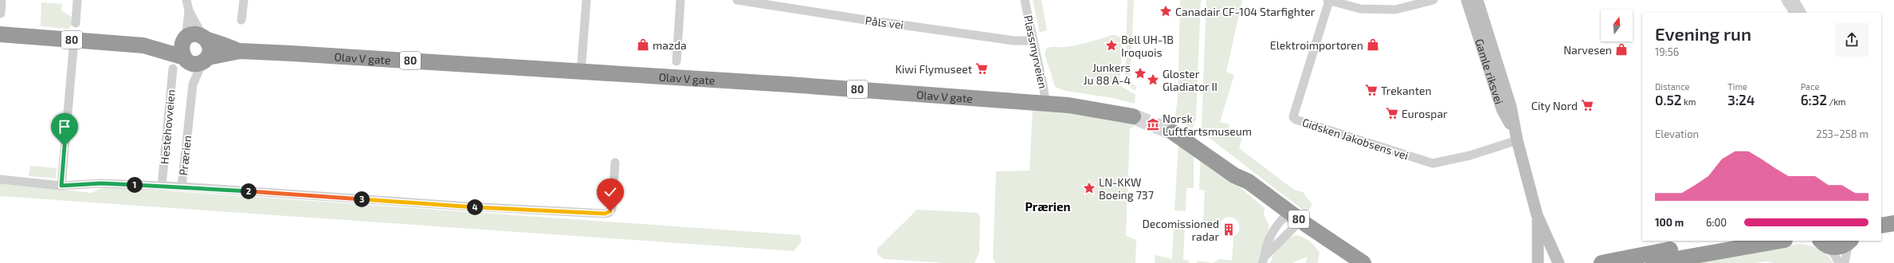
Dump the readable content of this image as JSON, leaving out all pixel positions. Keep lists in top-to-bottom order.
{
  "streets": {
    "highway": ["80", "Olav V gate"],
    "street": [
      "Påls vei",
      "Plassmyrveien",
      "Gamle riksvei",
      "Hestehovveien",
      "Gidsken Jakobsens vei",
      "Prærien"
    ]
  },
  "crossings": [
    ["Påls vei", "Plassmyrveien"],
    ["80", "Olav V gate"],
    ["80", "Prærien"],
    ["Plassmyrveien", "Olav V gate"],
    ["Olav V gate", "Prærien"],
    ["Gamle riksvei", "Gidsken Jakobsens vei"]
  ],
  "districts": ["Prærien"],
  "places": {
    "place": [
      "Canadair CF-104 Starfighter",
      "Bell UH-1B Iroquois",
      "Junkers Ju 88 A-4",
      "Gloster Gladiator II",
      "LN-KKW Boeing 737"
    ],
    "shop": ["mazda", "Elektroimportøren", "Narvesen"],
    "supermarket": [
      "Kiwi Flymuseet",
      "Trekanten",
      "City Nord",
      "Eurospar"
    ],
    "museum": ["Norsk Luftfartsmuseum"],
    "building": ["Decomissioned radar"]
  },
  "north": "top",
  "page": {
    "heading": ["Evening run", "19:56"],
    "stats": [
      ["Distance", "0.52 km"],
      ["Time", "3:24"],
      ["Pace", "6:32 /km"]
    ],
    "chart": ["Elevation", "253–258 m"],
    "pins": [
      "1",
      "2",
      "3",
      "4"
    ],
    "list": [
      {
        "name": "100 m",
        "note": "6:00"
      }
    ]
  }
}
